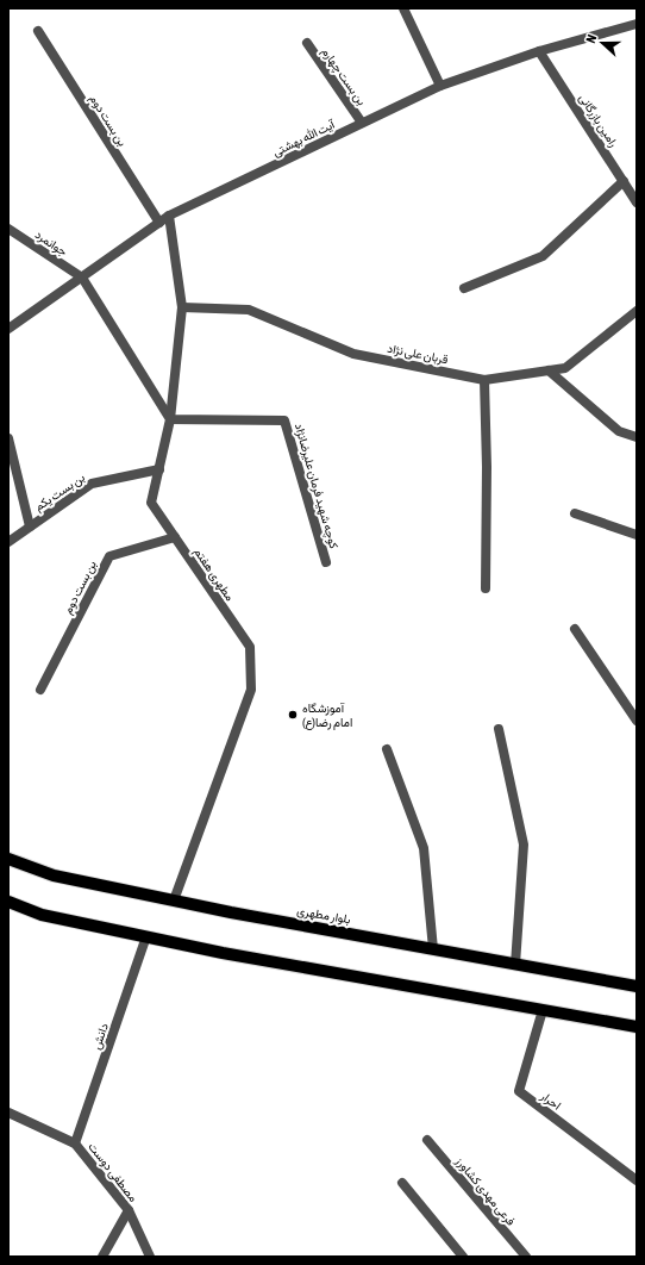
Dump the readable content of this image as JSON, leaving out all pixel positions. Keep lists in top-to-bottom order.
{
  "streets": {
    "main road": ["بلوار مطهری"],
    "street": [
      "بن بست چهارم",
      "بن بست دوم",
      "رامین بازرگانی",
      "آیت الله بهشتی",
      "جوانمرد",
      "قربان علی نژاد",
      "کوچه شهید فرمان علیرضانژاد",
      "بن بست یکم",
      "مطهری هفتم",
      "دانش",
      "احرار",
      "مصطفی دوست",
      "فرعی مهدی کشاورز"
    ]
  },
  "crossings": [
    ["بن بست چهارم", "آیت الله بهشتی"],
    ["بن بست دوم", "آیت الله بهشتی"],
    ["بن بست دوم", "مطهری هفتم"],
    ["رامین بازرگانی", "آیت الله بهشتی"],
    ["آیت الله بهشتی", "جوانمرد"],
    ["کوچه شهید فرمان علیرضانژاد", "مطهری هفتم"],
    ["بن بست یکم", "مطهری هفتم"],
    ["مطهری هفتم", "بلوار مطهری"],
    ["دانش", "مصطفی دوست"]
  ],
  "places": ["آموزشگاه امام رضا(ع)"],
  "north": "left"
}
